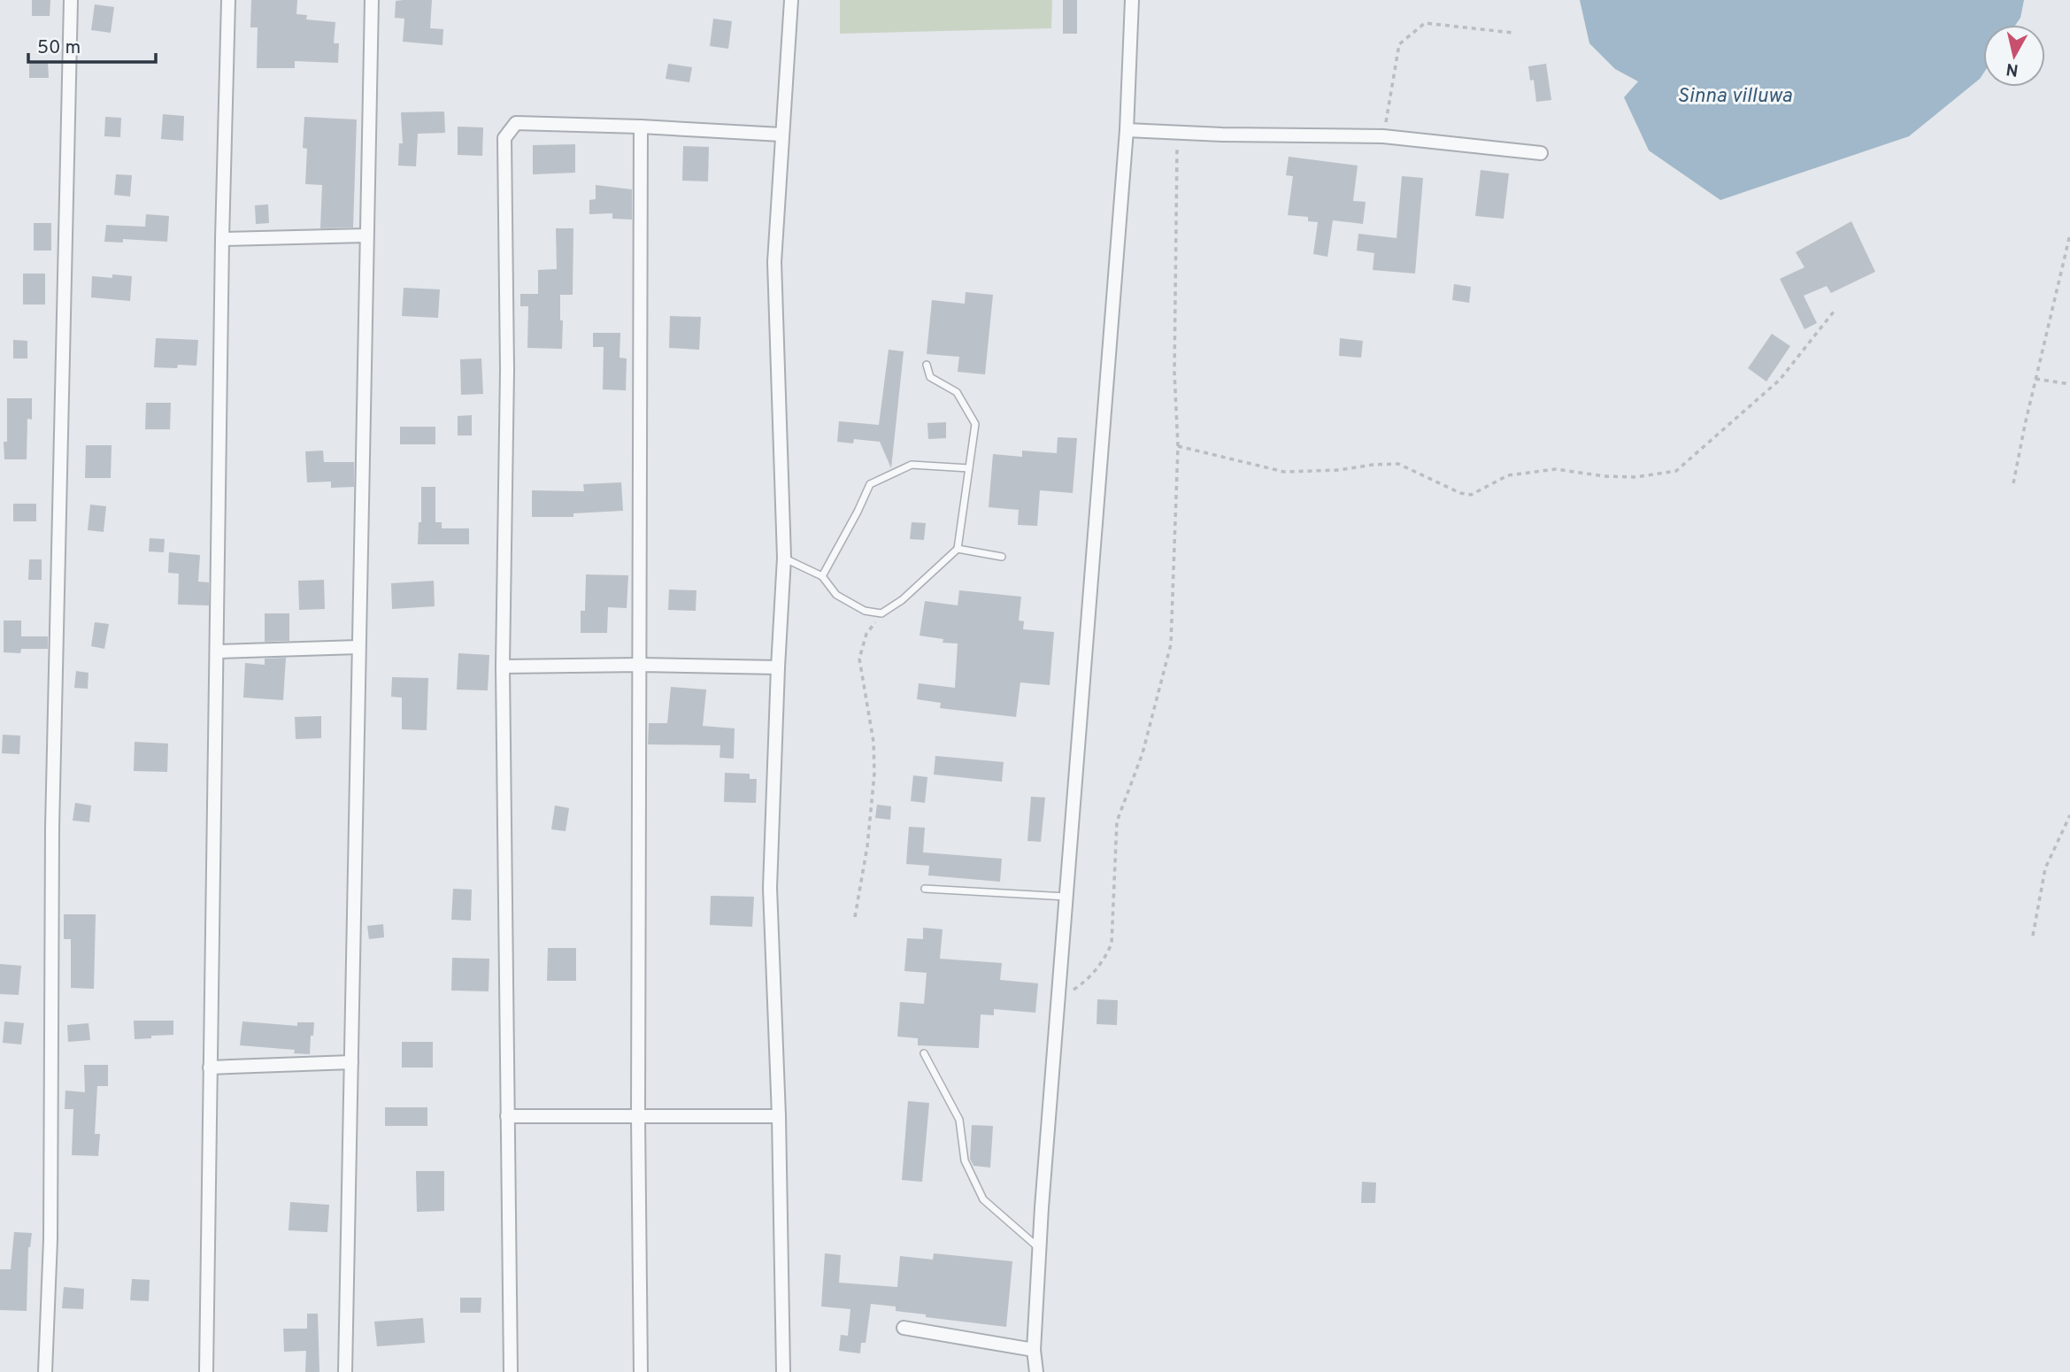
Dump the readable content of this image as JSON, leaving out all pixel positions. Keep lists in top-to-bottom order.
{
  "water": ["Sinna villuwa"],
  "scale_bar": "50 m",
  "north": "bottom"
}
